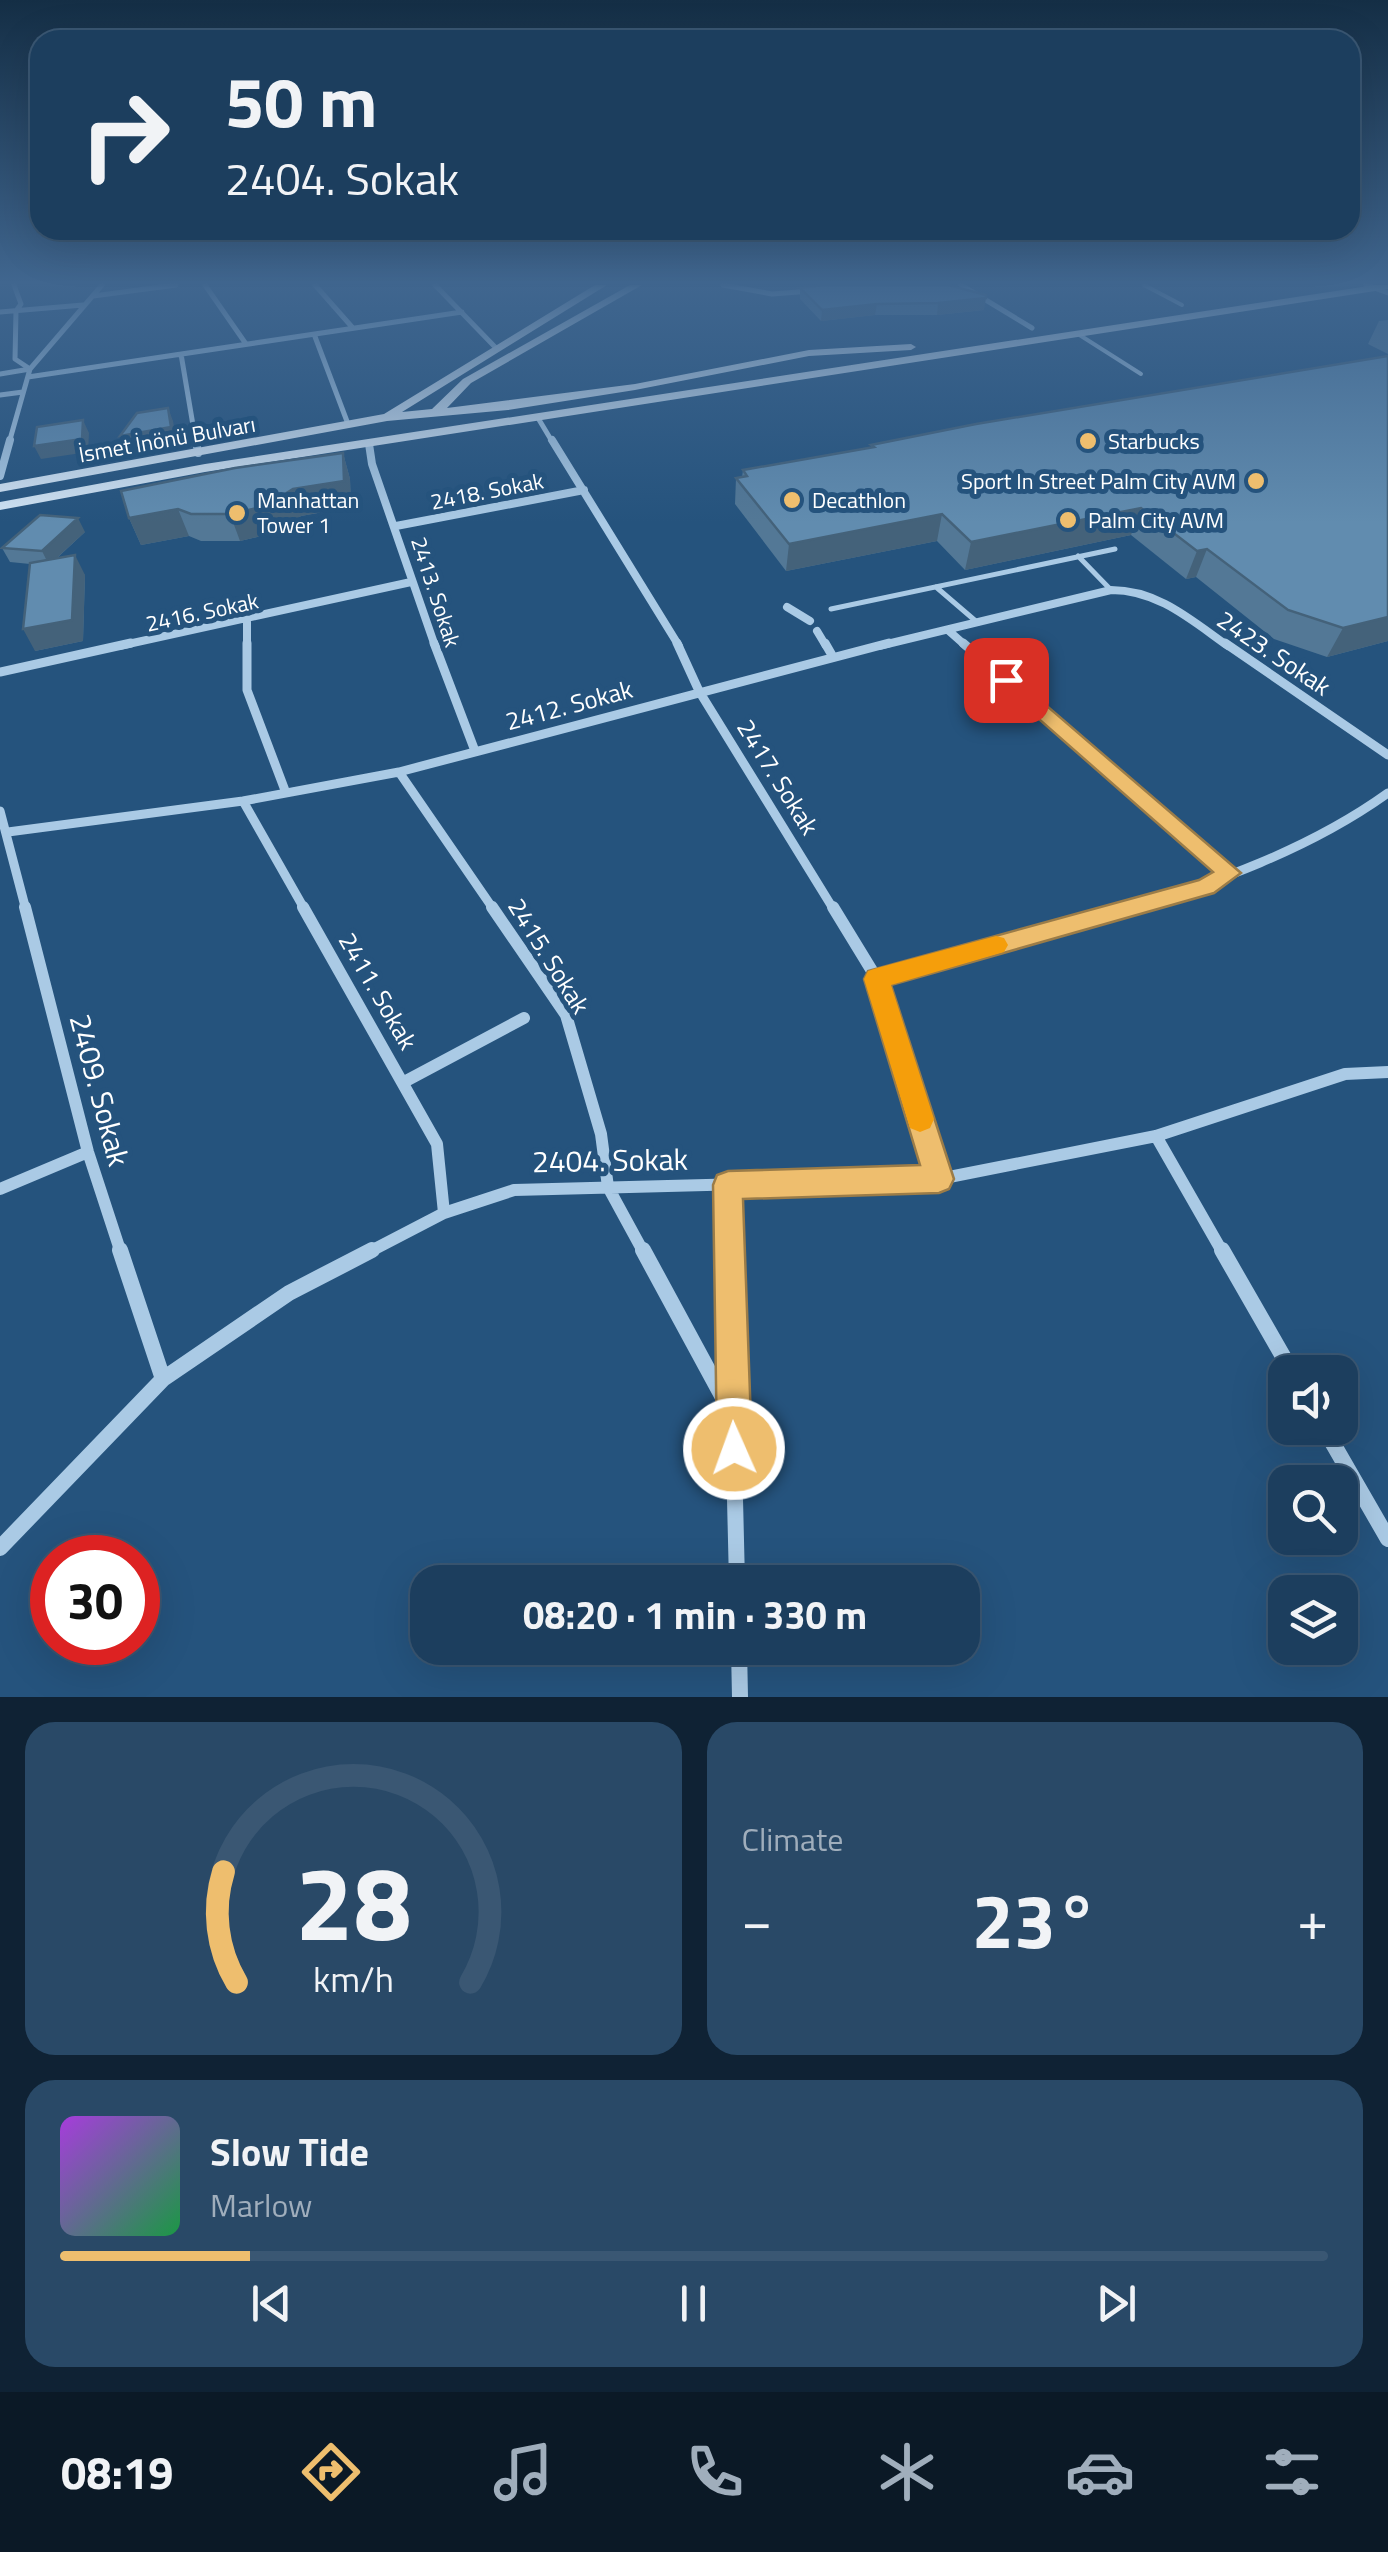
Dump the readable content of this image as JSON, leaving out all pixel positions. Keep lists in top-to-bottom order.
{
  "streets": {
    "main road": ["İsmet İnönü Bulvarı"],
    "street": [
      "2418. Sokak",
      "2413. Sokak",
      "2416. Sokak",
      "2423. Sokak",
      "2412. Sokak",
      "2417. Sokak",
      "2415. Sokak",
      "2411. Sokak",
      "2409. Sokak",
      "2404. Sokak"
    ]
  },
  "crossings": [
    ["İsmet İnönü Bulvarı", "2413. Sokak"],
    ["İsmet İnönü Bulvarı", "2417. Sokak"],
    ["2418. Sokak", "2413. Sokak"],
    ["2418. Sokak", "2417. Sokak"],
    ["2413. Sokak", "2416. Sokak"],
    ["2413. Sokak", "2412. Sokak"],
    ["2423. Sokak", "2412. Sokak"],
    ["2412. Sokak", "2417. Sokak"],
    ["2412. Sokak", "2415. Sokak"],
    ["2412. Sokak", "2411. Sokak"],
    ["2412. Sokak", "2409. Sokak"],
    ["2417. Sokak", "2404. Sokak"],
    ["2415. Sokak", "2404. Sokak"],
    ["2411. Sokak", "2404. Sokak"],
    ["2409. Sokak", "2404. Sokak"]
  ],
  "places": [
    "Starbucks",
    "Sport In Street Palm City AVM",
    "Decathlon",
    "Manhattan Tower 1",
    "Palm City AVM"
  ],
  "page": {
    "turn": ["50 m", "2404. Sokak"],
    "limit": "30",
    "trip": "08:20 · 1 min · 330 m",
    "tile": "Climate",
    "heat": ["−", "23°", "+"],
    "song": ["Slow Tide", "Marlow"],
    "tabs": "08:19",
    "gauge": ["28", "km/h"]
  }
}
